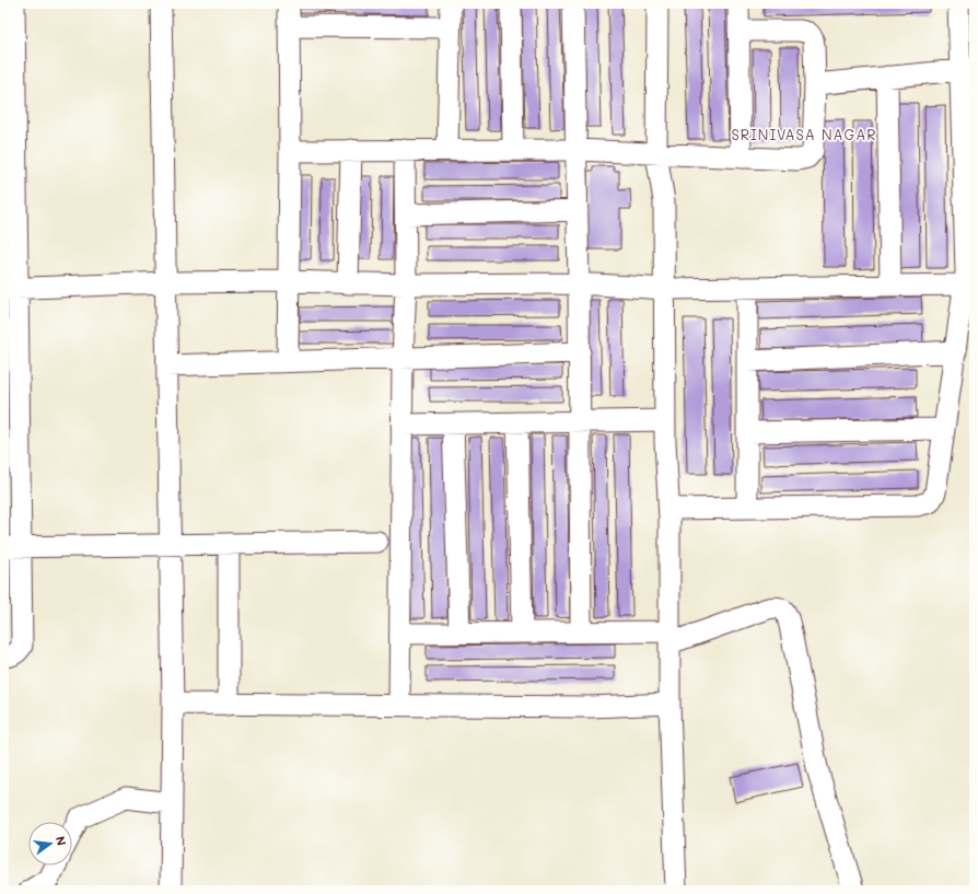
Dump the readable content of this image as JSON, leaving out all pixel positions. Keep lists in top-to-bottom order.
{
  "districts": ["SRINIVASA NAGAR"],
  "north": "right"
}
